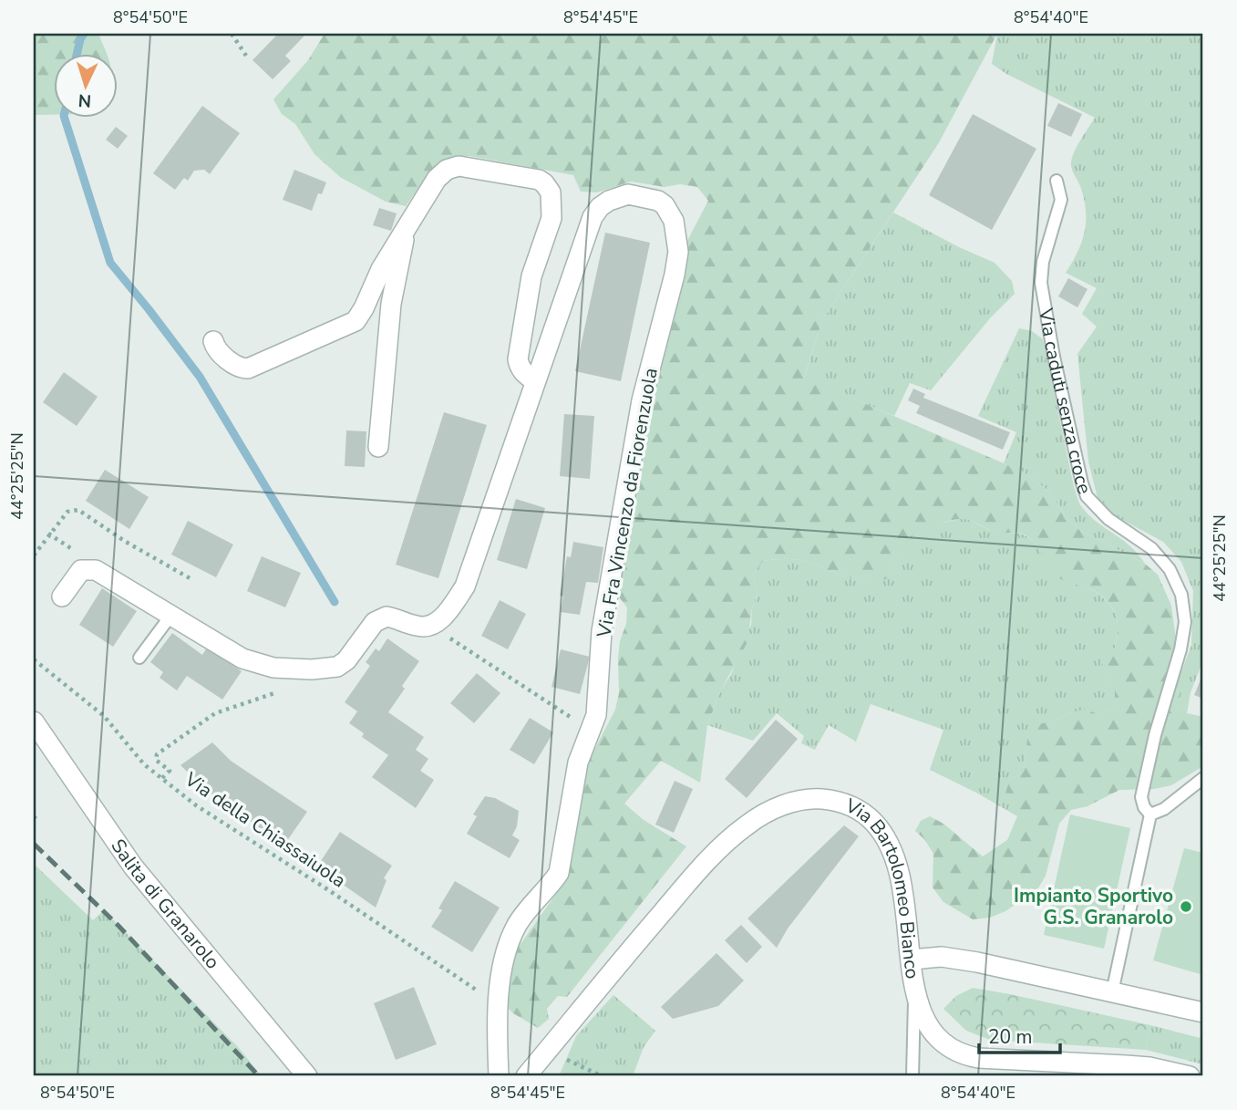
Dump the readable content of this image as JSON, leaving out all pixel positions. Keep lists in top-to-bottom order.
{
  "streets": {
    "street": ["Via Fra Vincenzo da Fiorenzuola", "Via Bartolomeo Bianco", "Salita di Granarolo"],
    "lane": ["Via caduti senza croce"],
    "path": ["Via della Chiassaiuola"]
  },
  "crossings": [
    ["Via Fra Vincenzo da Fiorenzuola", "Via della Chiassaiuola"]
  ],
  "places": ["Impianto Sportivo G.S. Granarolo"],
  "scale_bar": "20 m",
  "north": "bottom",
  "coordinates": [
    "8°54'50\"E",
    "8°54'45\"E",
    "8°54'40\"E",
    "44°25'25\"N"
  ]
}
